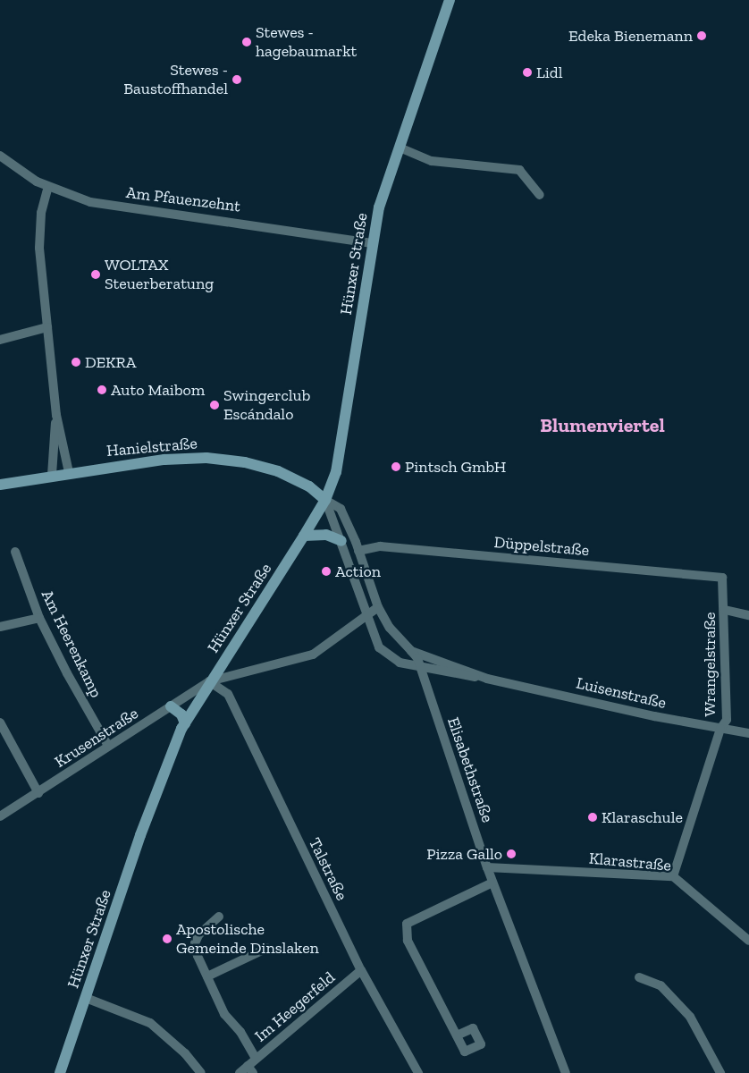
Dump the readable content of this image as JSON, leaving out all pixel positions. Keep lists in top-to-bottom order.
{
  "streets": {
    "main road": ["Hünxer Straße", "Hanielstraße"],
    "street": [
      "Am Pfauenzehnt",
      "Düppelstraße",
      "Am Heerenkamp",
      "Wrangelstraße",
      "Luisenstraße",
      "Krusenstraße",
      "Elisabethstraße",
      "Klarastraße",
      "Talstraße",
      "Im Heegerfeld"
    ]
  },
  "crossings": [
    ["Am Pfauenzehnt", "Hünxer Straße"],
    ["Hünxer Straße", "Hanielstraße"],
    ["Hünxer Straße", "Luisenstraße"],
    ["Hünxer Straße", "Krusenstraße"],
    ["Hanielstraße", "Luisenstraße"],
    ["Düppelstraße", "Wrangelstraße"],
    ["Düppelstraße", "Luisenstraße"],
    ["Am Heerenkamp", "Krusenstraße"],
    ["Wrangelstraße", "Luisenstraße"],
    ["Wrangelstraße", "Klarastraße"],
    ["Luisenstraße", "Elisabethstraße"],
    ["Elisabethstraße", "Klarastraße"],
    ["Talstraße", "Im Heegerfeld"]
  ],
  "districts": ["Blumenviertel"],
  "places": [
    "Edeka Bienemann",
    "Stewes - hagebaumarkt",
    "Lidl",
    "Stewes - Baustoffhandel",
    "WOLTAX Steuerberatung",
    "DEKRA",
    "Auto Maibom",
    "Swingerclub Escándalo",
    "Pintsch GmbH",
    "Action",
    "Klaraschule",
    "Pizza Gallo",
    "Apostolische Gemeinde Dinslaken"
  ]
}
